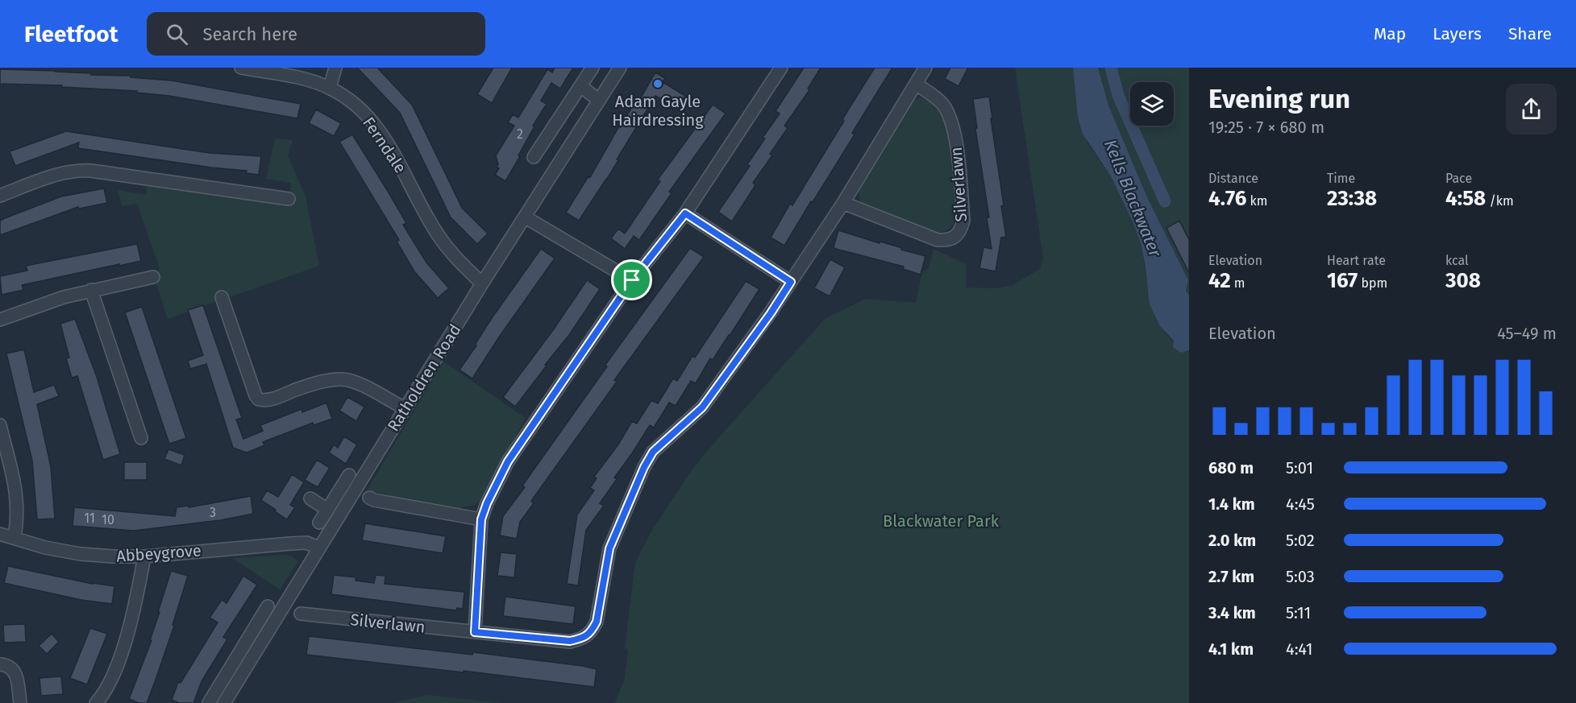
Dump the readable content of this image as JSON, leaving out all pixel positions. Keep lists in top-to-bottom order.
{
  "streets": {
    "street": [
      "Ferndale",
      "Silverlawn",
      "Ratholdren Road",
      "Abbeygrove"
    ]
  },
  "crossings": [
    ["Ferndale", "Ratholdren Road"],
    ["Ratholdren Road", "Abbeygrove"]
  ],
  "water": ["Kells Blackwater"],
  "parks": ["Blackwater Park"],
  "places": ["Adam Gayle Hairdressing"],
  "house_numbers": [
    "2",
    "3",
    "11",
    "10"
  ],
  "page": {
    "header": "Fleetfoot",
    "search": "Search here",
    "nav": ["Map", "Layers", "Share"],
    "heading": ["Evening run", "19:25 · 7 × 680 m"],
    "stats": [
      ["Distance", "4.76 km"],
      ["Time", "23:38"],
      ["Pace", "4:58 /km"],
      ["Elevation", "42 m"],
      ["Heart rate", "167 bpm"],
      ["kcal", "308"]
    ],
    "chart": ["Elevation", "45–49 m"],
    "list": [
      {
        "name": "680 m",
        "note": "5:01"
      },
      {
        "name": "1.4 km",
        "note": "4:45"
      },
      {
        "name": "2.0 km",
        "note": "5:02"
      },
      {
        "name": "2.7 km",
        "note": "5:03"
      },
      {
        "name": "3.4 km",
        "note": "5:11"
      },
      {
        "name": "4.1 km",
        "note": "4:41"
      }
    ]
  }
}
